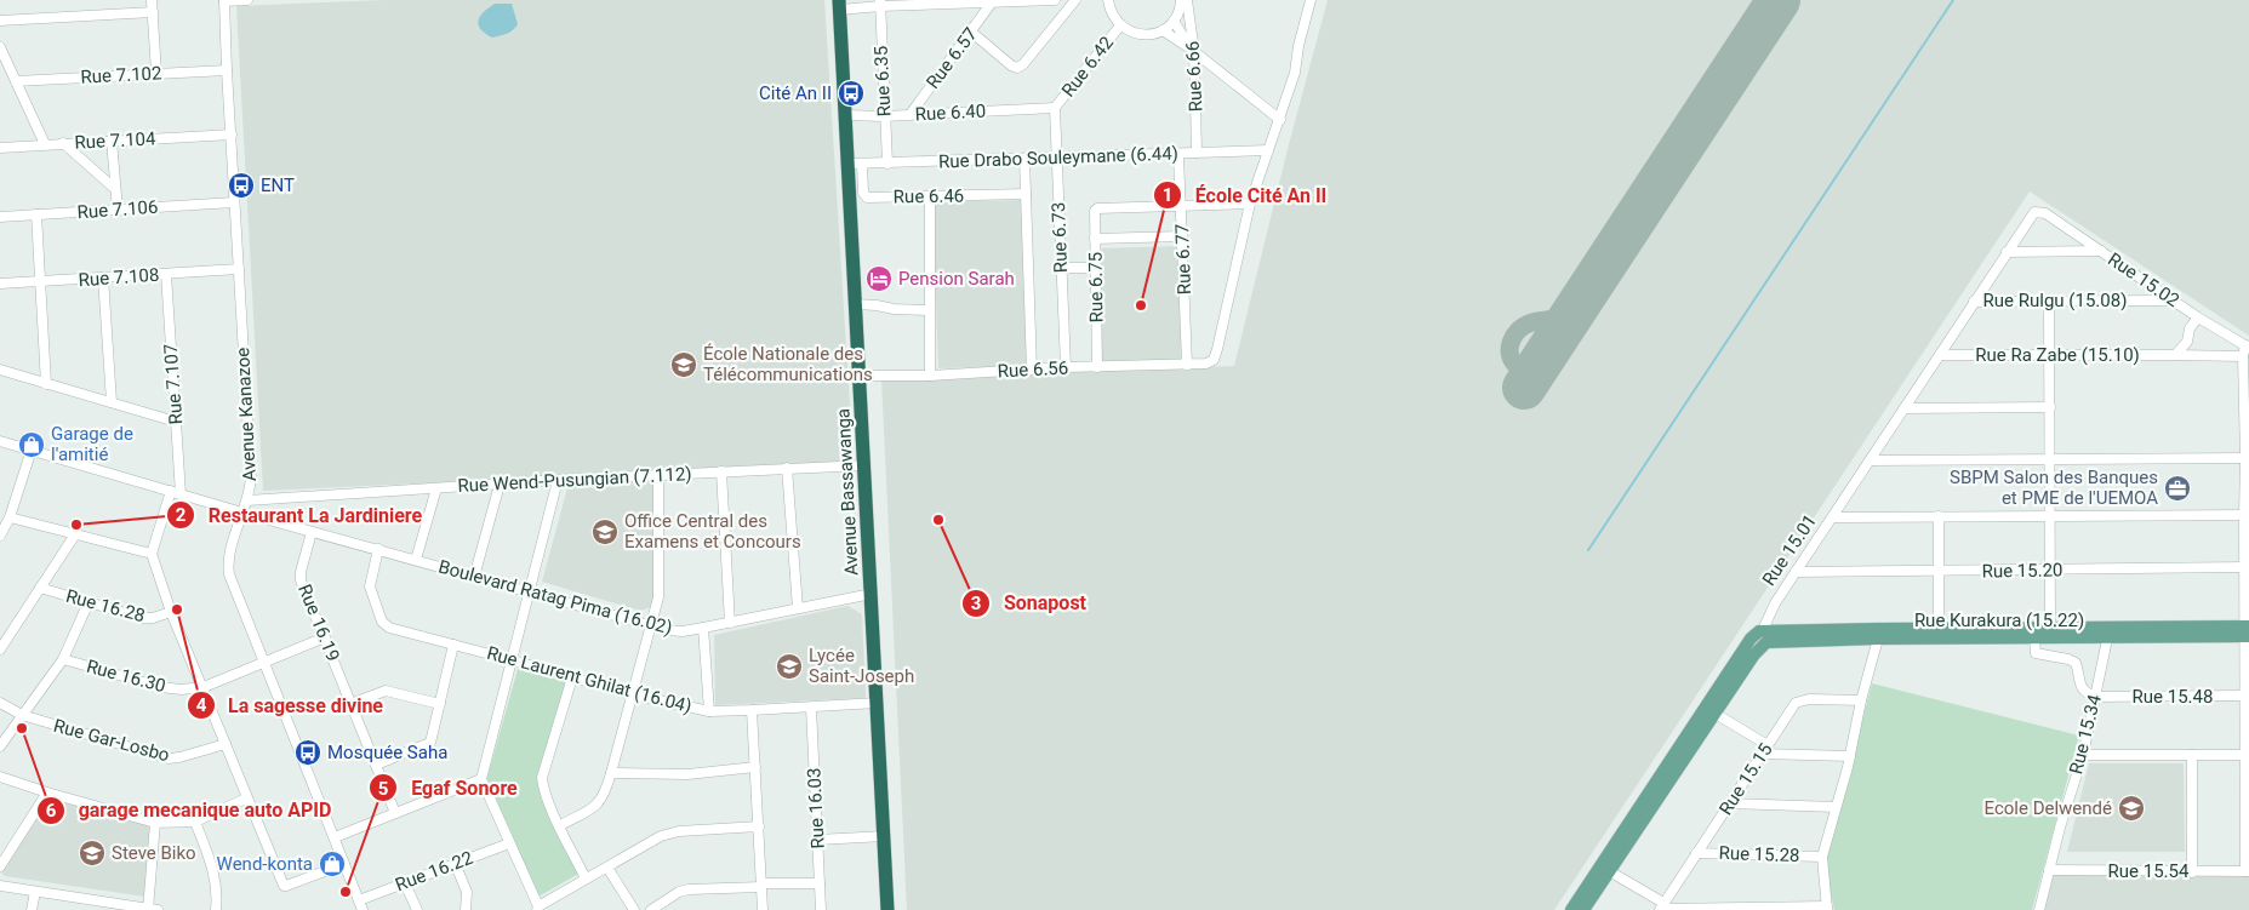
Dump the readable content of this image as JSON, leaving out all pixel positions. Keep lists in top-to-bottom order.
{
  "streets": {
    "highway": ["Avenue Bassawanga"],
    "main road": ["Rue 15.01", "Rue Kurakura (15.22)"],
    "street": [
      "Rue 6.57",
      "Rue 6.42",
      "Rue 7.102",
      "Rue 6.66",
      "Rue 6.35",
      "Rue 6.40",
      "Rue 7.104",
      "Rue Drabo Souleymane (6.44)",
      "Rue 6.46",
      "Rue 7.106",
      "Rue 6.73",
      "Rue 6.77",
      "Rue 7.108",
      "Rue 15.02",
      "Rue 6.75",
      "Rue Rulgu (15.08)",
      "Rue Ra Zabe (15.10)",
      "Rue 6.56",
      "Rue 7.107",
      "Avenue Kanazoe",
      "Rue Wend-Pusungian (7.112)",
      "Rue 15.20",
      "Boulevard Ratag Pima (16.02)",
      "Rue 16.28",
      "Rue 16.19",
      "Rue 16.30",
      "Rue Laurent Ghilat (16.04)",
      "Rue 15.48",
      "Rue 15.34",
      "Rue Gar-Losbo",
      "Rue 15.15",
      "Rue 16.03",
      "Rue 15.28",
      "Rue 16.22",
      "Rue 15.54"
    ]
  },
  "crossings": [
    ["Rue 6.57", "Rue 6.40"],
    ["Rue 6.42", "Rue 6.40"],
    ["Rue 6.42", "Rue 6.73"],
    ["Rue 7.102", "Avenue Kanazoe"],
    ["Rue 6.66", "Rue Drabo Souleymane (6.44)"],
    ["Rue 6.35", "Rue 6.40"],
    ["Rue 6.35", "Rue Drabo Souleymane (6.44)"],
    ["Rue 6.40", "Rue 6.73"],
    ["Rue 6.40", "Avenue Bassawanga"],
    ["Rue 7.104", "Avenue Kanazoe"],
    ["Rue Drabo Souleymane (6.44)", "Rue 6.46"],
    ["Rue Drabo Souleymane (6.44)", "Rue 6.73"],
    ["Rue Drabo Souleymane (6.44)", "Rue 6.77"],
    ["Rue Drabo Souleymane (6.44)", "Avenue Bassawanga"],
    ["Rue 6.46", "Avenue Bassawanga"],
    ["Rue 7.106", "Avenue Kanazoe"],
    ["Rue 6.73", "Rue 6.56"],
    ["Rue 6.77", "Rue 6.75"],
    ["Rue 6.77", "Rue 6.56"],
    ["Rue 7.108", "Rue 7.107"],
    ["Rue 7.108", "Avenue Kanazoe"],
    ["Rue 15.02", "Rue Rulgu (15.08)"],
    ["Rue 15.02", "Rue Ra Zabe (15.10)"],
    ["Rue 15.02", "Rue 15.01"],
    ["Rue 6.75", "Rue 6.56"],
    ["Rue Rulgu (15.08)", "Rue 15.01"],
    ["Rue Ra Zabe (15.10)", "Rue 15.01"],
    ["Rue 6.56", "Avenue Bassawanga"],
    ["Rue 7.107", "Boulevard Ratag Pima (16.02)"],
    ["Avenue Kanazoe", "Rue Wend-Pusungian (7.112)"],
    ["Avenue Kanazoe", "Boulevard Ratag Pima (16.02)"],
    ["Avenue Kanazoe", "Rue 16.30"],
    ["Avenue Kanazoe", "Rue 16.22"],
    ["Rue Wend-Pusungian (7.112)", "Avenue Bassawanga"],
    ["Avenue Bassawanga", "Boulevard Ratag Pima (16.02)"],
    ["Avenue Bassawanga", "Rue Laurent Ghilat (16.04)"],
    ["Rue 15.01", "Rue 15.20"],
    ["Rue 15.01", "Rue Kurakura (15.22)"],
    ["Boulevard Ratag Pima (16.02)", "Rue 16.19"],
    ["Boulevard Ratag Pima (16.02)", "Rue Laurent Ghilat (16.04)"],
    ["Rue Kurakura (15.22)", "Rue 15.34"],
    ["Rue 16.19", "Rue 16.30"],
    ["Rue Laurent Ghilat (16.04)", "Rue 16.03"],
    ["Rue 15.48", "Rue 15.34"],
    ["Rue 15.34", "Rue 15.54"],
    ["Rue 15.15", "Rue 15.28"]
  ],
  "places": {
    "bus stop": ["Cité An II", "ENT", "Mosquée Saha"],
    "hotel": ["Pension Sarah"],
    "other": [
      "École Cité An II",
      "Sonapost",
      "Restaurant La Jardiniere",
      "La sagesse divine",
      "garage mecanique auto APID",
      "Egaf Sonore"
    ],
    "school or university": [
      "École Nationale des Télécommunications",
      "Office Central des Examens et Concours",
      "Lycée Saint-Joseph",
      "Ecole Delwendé",
      "Steve Biko"
    ],
    "shop": ["Garage de l'amitié", "Wend-konta"],
    "office": ["SBPM Salon des Banques et PME de l'UEMOA"]
  }
}
